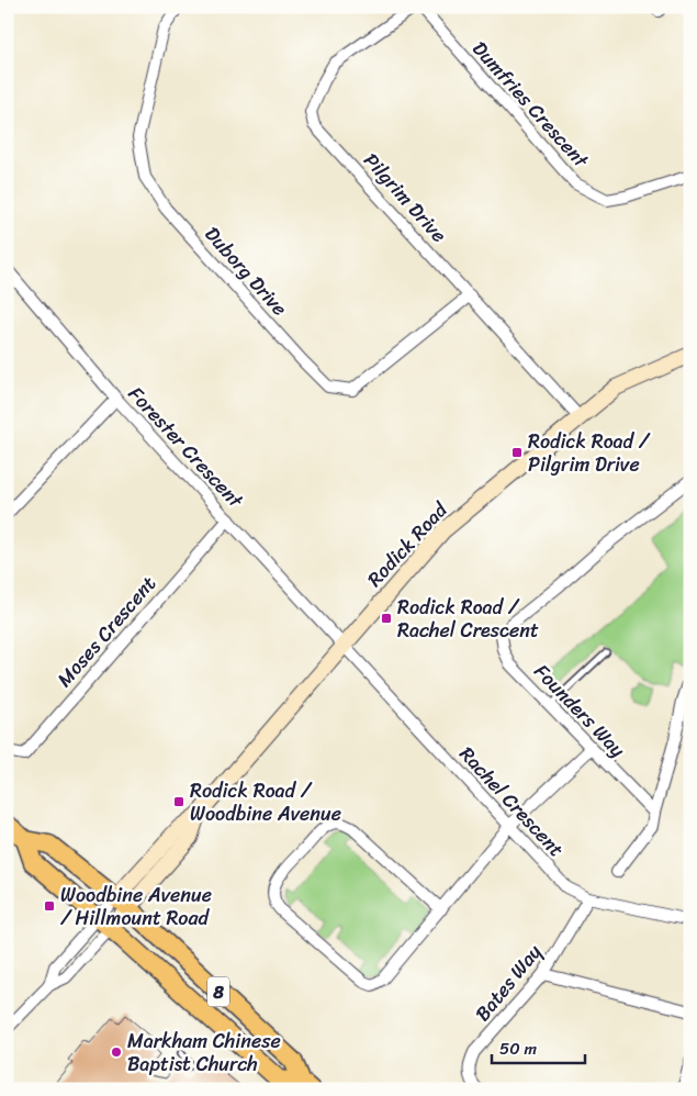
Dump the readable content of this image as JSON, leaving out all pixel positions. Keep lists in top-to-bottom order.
{
  "streets": {
    "main road": ["Rodick Road", "8"],
    "street": [
      "Dumfries Crescent",
      "Pilgrim Drive",
      "Duborg Drive",
      "Forester Crescent",
      "Moses Crescent",
      "Founders Way",
      "Rachel Crescent",
      "Bates Way"
    ]
  },
  "crossings": [
    ["Pilgrim Drive", "Duborg Drive"],
    ["Pilgrim Drive", "Rodick Road"],
    ["Forester Crescent", "Rodick Road"],
    ["Forester Crescent", "Moses Crescent"],
    ["Forester Crescent", "Rachel Crescent"],
    ["Rodick Road", "Rachel Crescent"],
    ["Rodick Road", "8"],
    ["Rachel Crescent", "Bates Way"]
  ],
  "places": {
    "transit": [
      "Rodick Road / Pilgrim Drive",
      "Rodick Road / Rachel Crescent",
      "Rodick Road / Woodbine Avenue",
      "Woodbine Avenue / Hillmount Road"
    ],
    "other": ["Markham Chinese Baptist Church"]
  },
  "scale_bar": "50 m"
}
